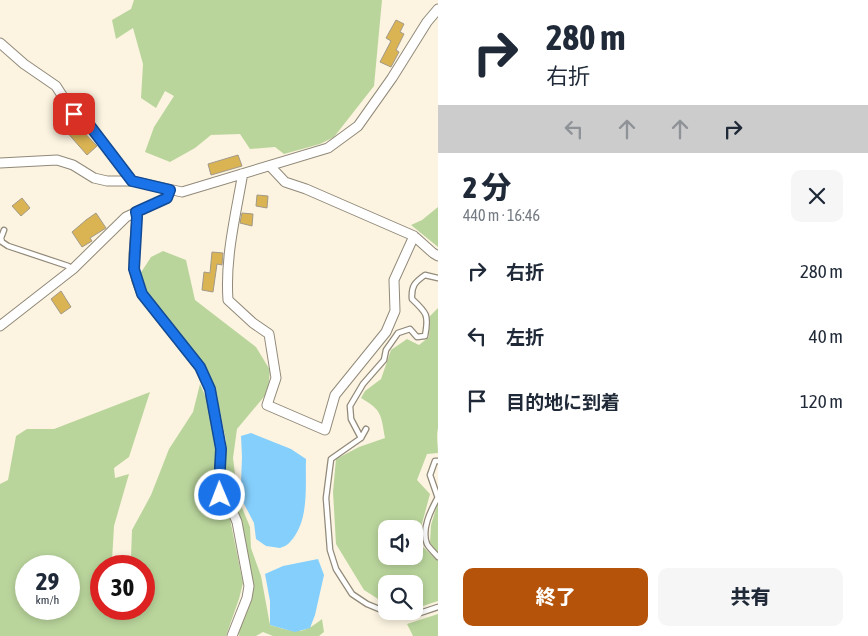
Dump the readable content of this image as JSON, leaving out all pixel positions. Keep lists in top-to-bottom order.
{
  "page": {
    "turn": ["280 m", "右折"],
    "heading": ["2 分", "440 m · 16:46"],
    "list": [
      {
        "name": "右折",
        "value": "280 m"
      },
      {
        "name": "左折",
        "value": "40 m"
      },
      {
        "name": "目的地に到着",
        "value": "120 m"
      }
    ],
    "speed": "29 km/h",
    "limit": "30",
    "buttons": ["終了", "共有"]
  }
}
